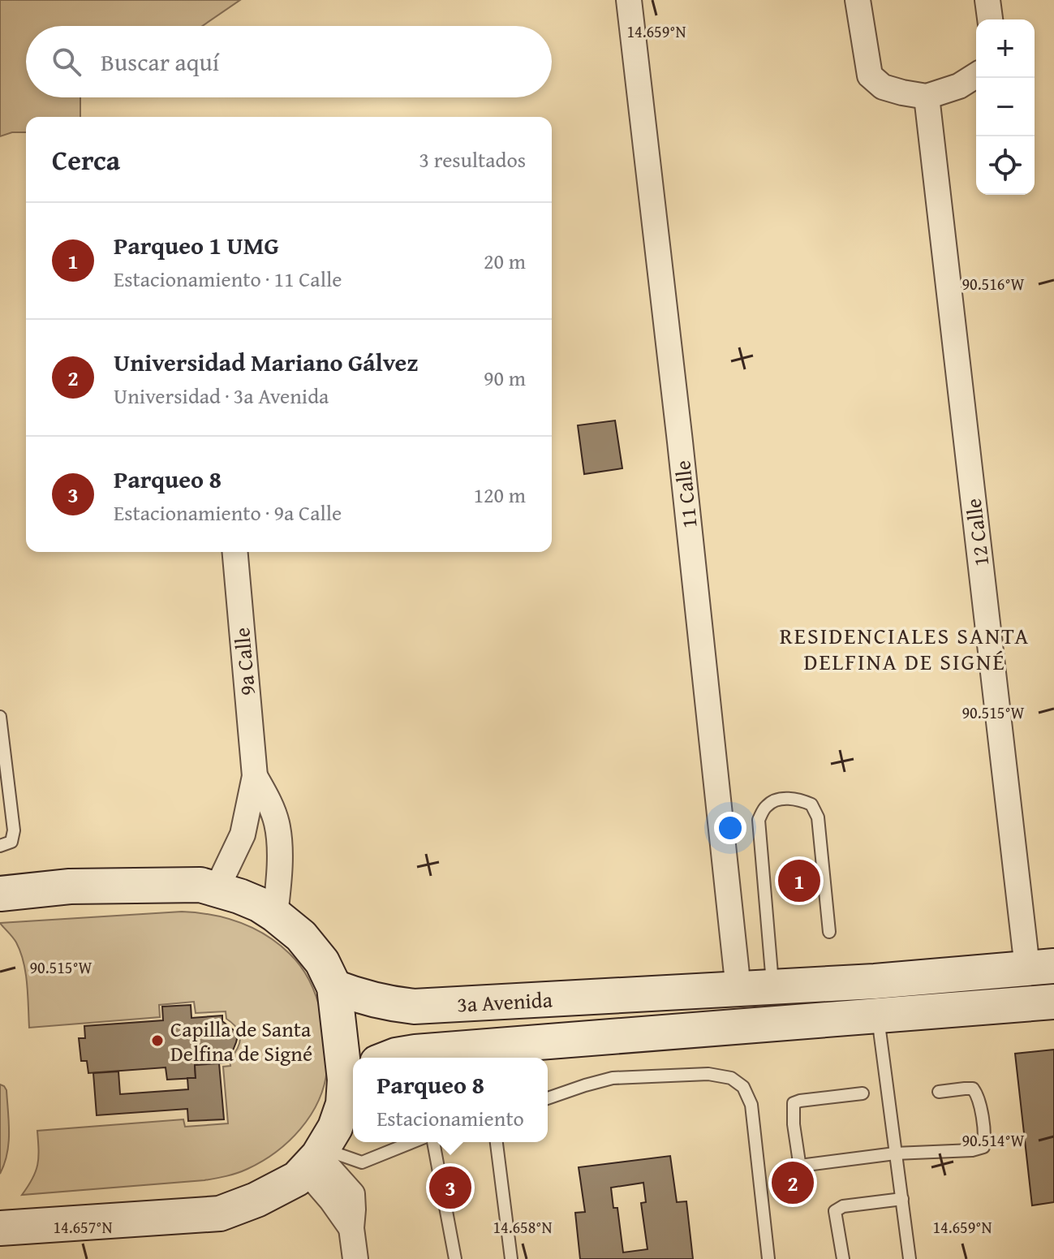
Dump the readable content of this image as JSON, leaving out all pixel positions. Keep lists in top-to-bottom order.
{
  "streets": {
    "street": [
      "11 Calle",
      "12 Calle",
      "9a Calle",
      "3a Avenida"
    ]
  },
  "crossings": [
    ["11 Calle", "3a Avenida"],
    ["12 Calle", "3a Avenida"]
  ],
  "districts": ["RESIDENCIALES SANTA DELFINA DE SIGNÉ"],
  "places": ["Capilla de Santa Delfina de Signé"],
  "page": {
    "map_buttons": ["+", "−"],
    "search": "Buscar aquí",
    "heading": ["Cerca", "3 resultados"],
    "list": [
      {
        "mark": "1",
        "name": "Parqueo 1 UMG",
        "note": "Estacionamiento · 11 Calle",
        "value": "20 m"
      },
      {
        "mark": "2",
        "name": "Universidad Mariano Gálvez",
        "note": "Universidad · 3a Avenida",
        "value": "90 m"
      },
      {
        "mark": "3",
        "name": "Parqueo 8",
        "note": "Estacionamiento · 9a Calle",
        "value": "120 m"
      }
    ],
    "pins": ["1", "2", "3"],
    "popup": ["Parqueo 8", "Estacionamiento"]
  },
  "coordinates": [
    "14.659°N",
    "90.516°W",
    "90.515°W",
    "90.514°W",
    "14.657°N",
    "14.658°N"
  ]
}
